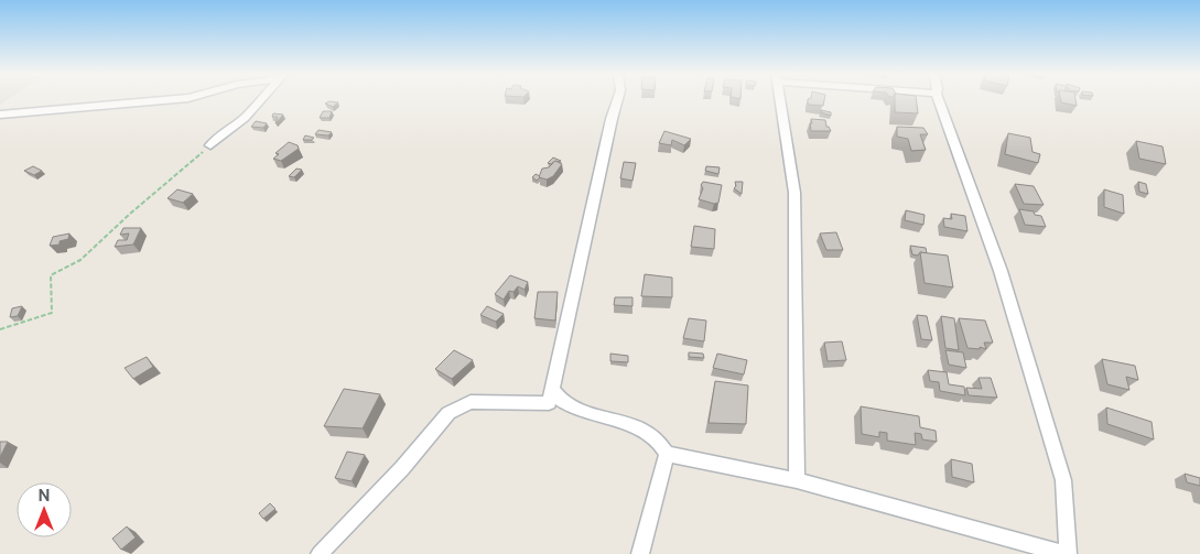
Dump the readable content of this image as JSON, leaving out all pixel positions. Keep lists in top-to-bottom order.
{
  "north": "top"
}
